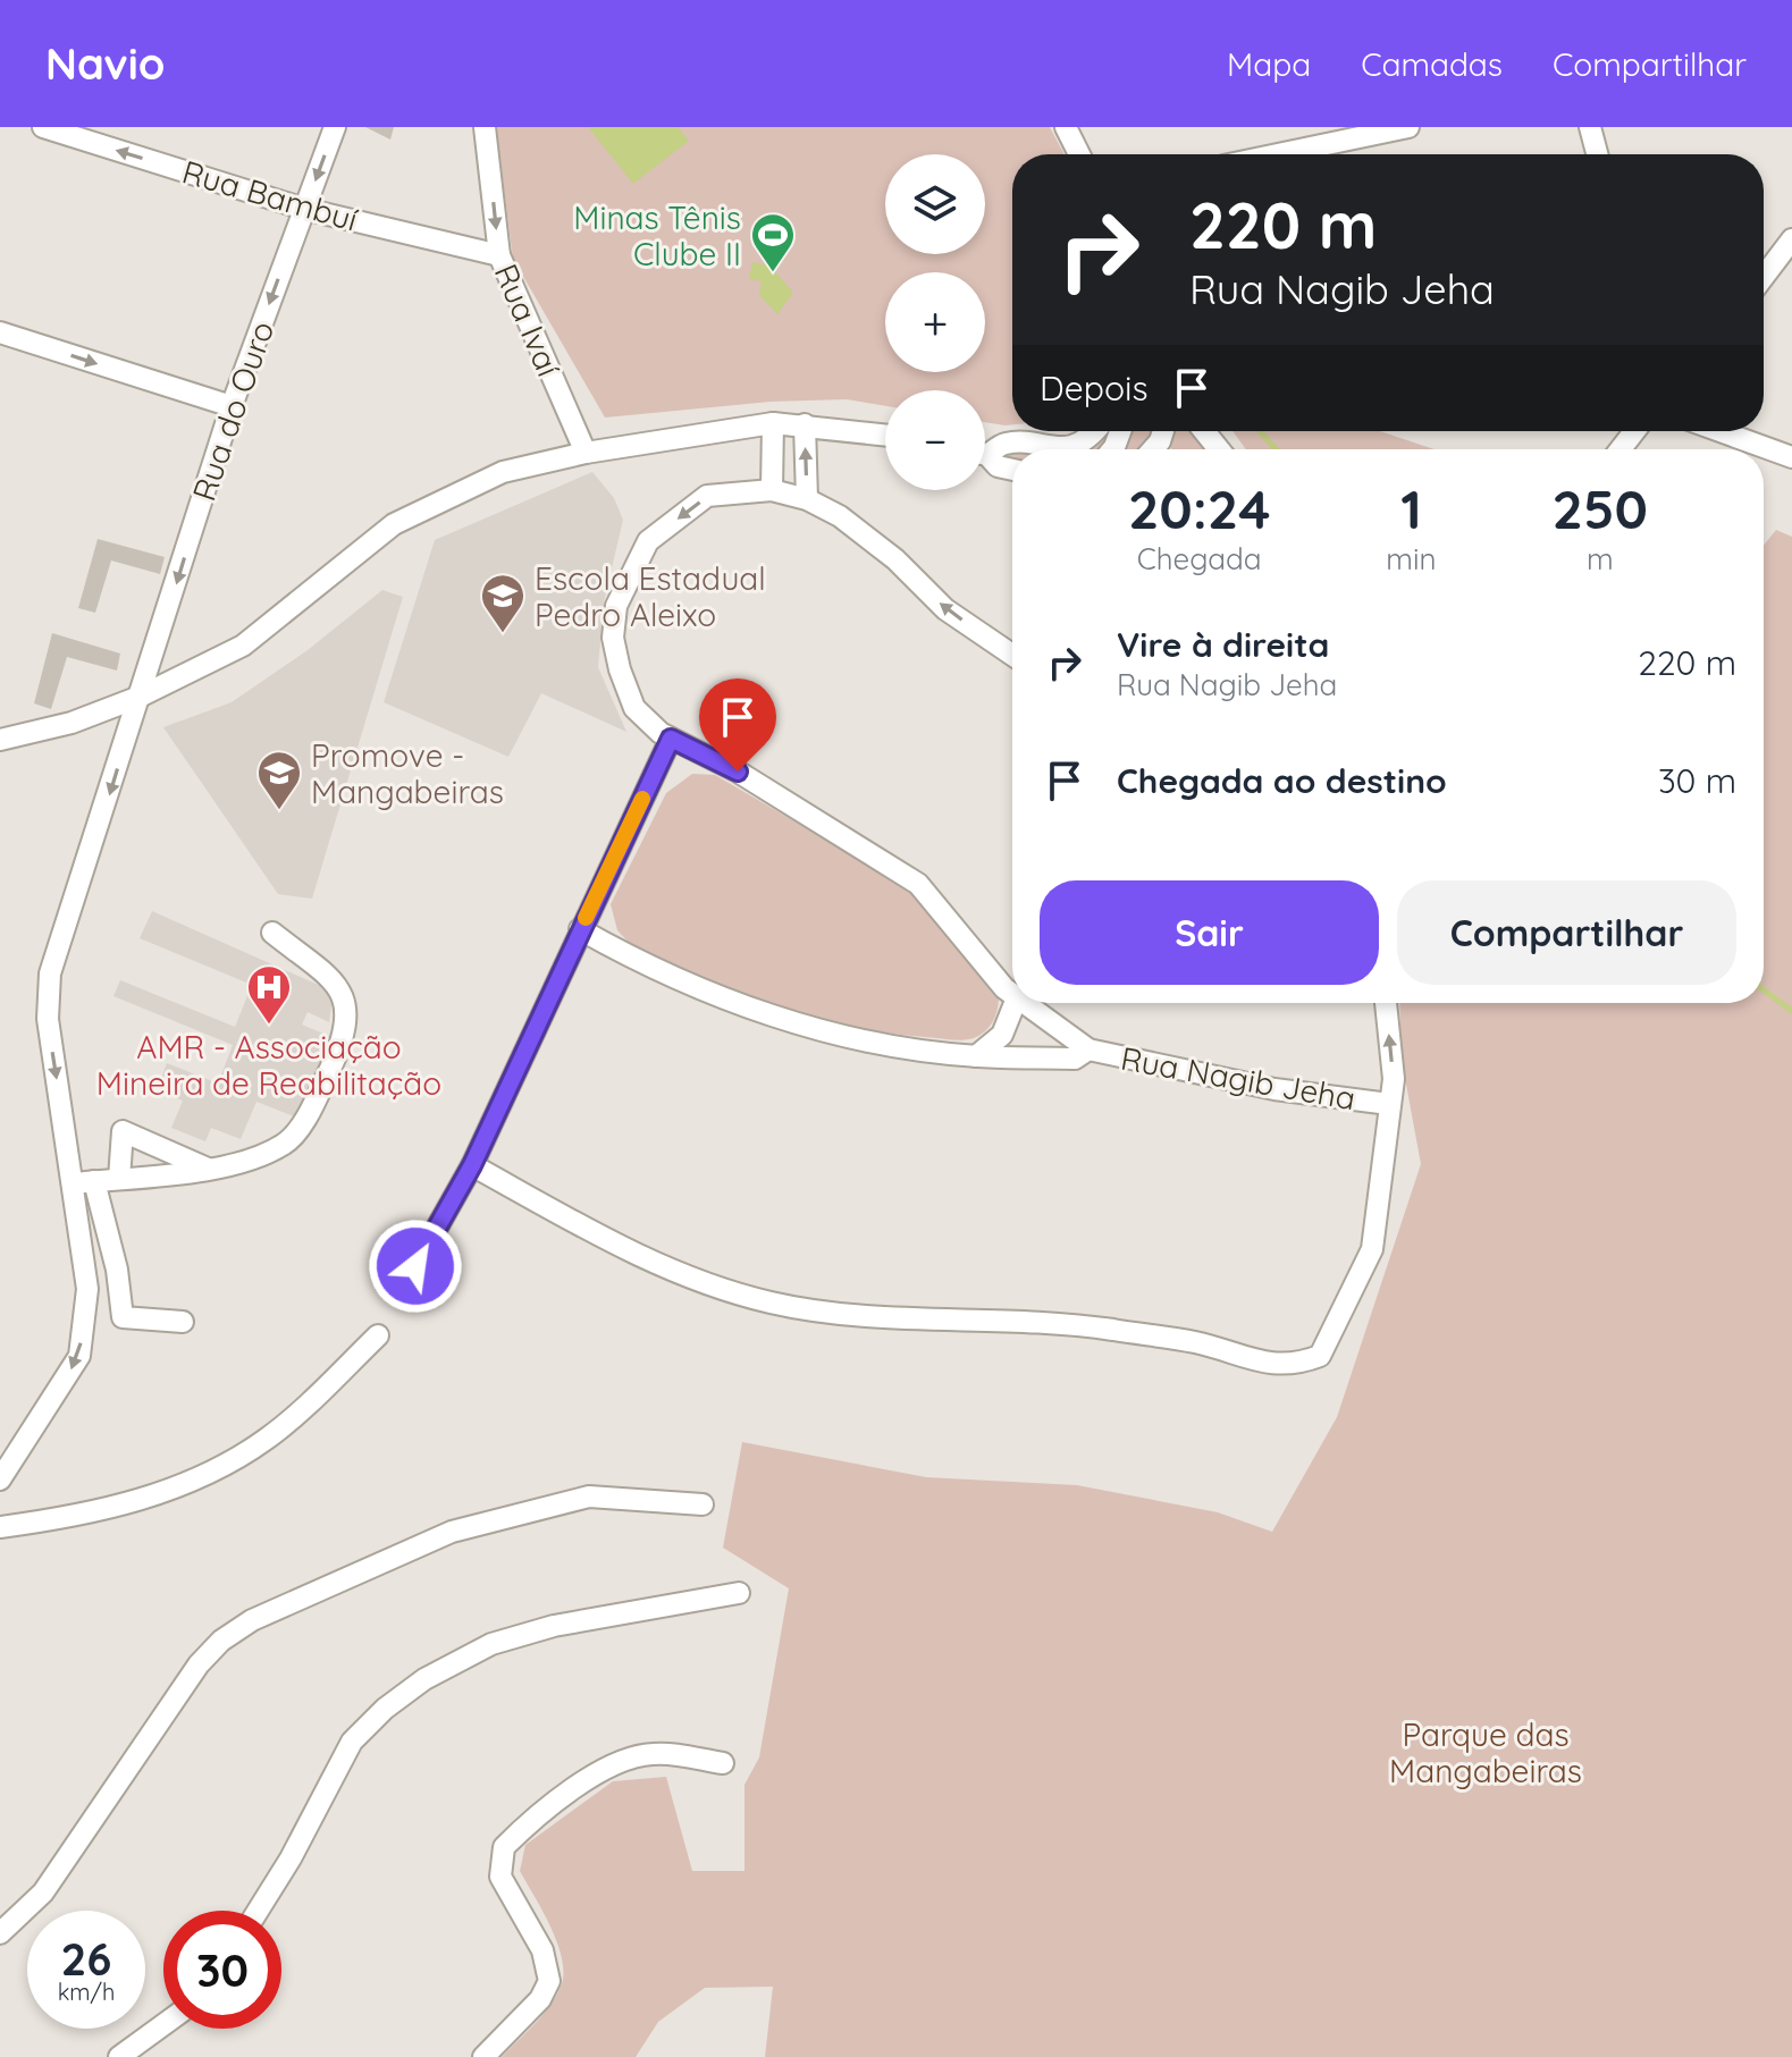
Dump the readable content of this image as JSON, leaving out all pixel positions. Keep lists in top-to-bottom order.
{
  "streets": {
    "street": [
      "Rua Bambuí",
      "Rua Ivaí",
      "Rua do Ouro",
      "Rua Nagib Jeha"
    ]
  },
  "crossings": [
    ["Rua Bambuí", "Rua Ivaí"],
    ["Rua Bambuí", "Rua do Ouro"]
  ],
  "one_way": ["Rua Bambuí", "Rua Ivaí", "Rua do Ouro"],
  "parks": ["Parque das Mangabeiras"],
  "places": {
    "sports": ["Minas Tênis Clube II"],
    "school or university": ["Escola Estadual Pedro Aleixo", "Promove - Mangabeiras"],
    "hospital": ["AMR - Associação Mineira de Reabilitação"]
  },
  "page": {
    "header": "Navio",
    "nav": ["Mapa", "Camadas", "Compartilhar"],
    "map_buttons": ["+", "−"],
    "turn": ["220 m", "Rua Nagib Jeha"],
    "then": "Depois",
    "eta": [
      "20:24",
      "Chegada",
      "1",
      "min",
      "250",
      "m"
    ],
    "list": [
      {
        "name": "Vire à direita",
        "note": "Rua Nagib Jeha",
        "value": "220 m"
      },
      {
        "name": "Chegada ao destino",
        "value": "30 m"
      }
    ],
    "buttons": ["Sair", "Compartilhar"],
    "speed": "26 km/h",
    "limit": "30"
  }
}
